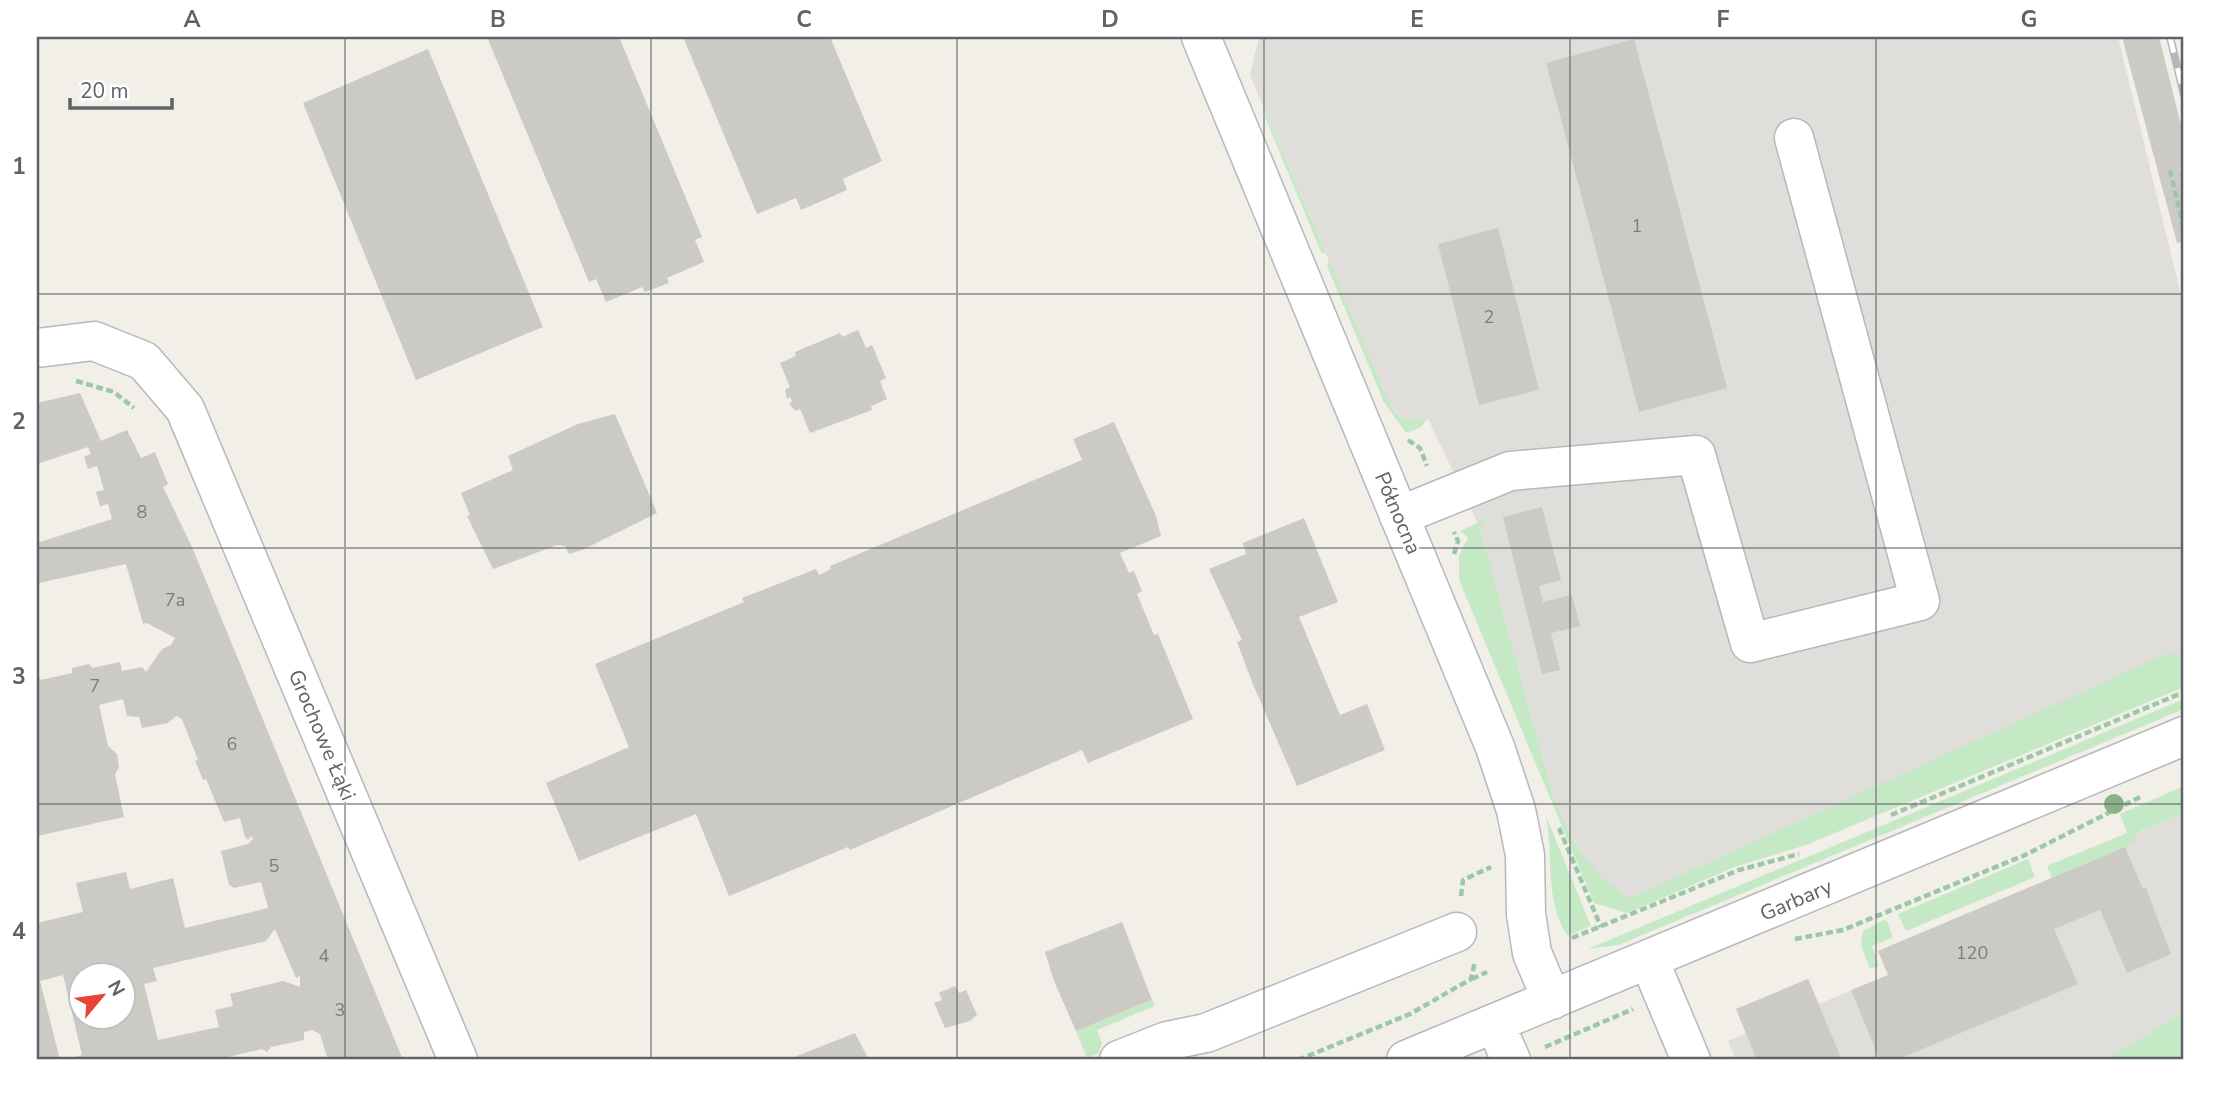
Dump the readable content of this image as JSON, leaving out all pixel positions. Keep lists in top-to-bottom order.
{
  "streets": {
    "street": ["Północna", "Grochowe Łąki", "Garbary"]
  },
  "crossings": [
    ["Północna", "Garbary"]
  ],
  "house_numbers": [
    "1",
    "2",
    "8",
    "7a",
    "7",
    "6",
    "5",
    "120",
    "4",
    "3"
  ],
  "scale_bar": "20 m",
  "north": "top right",
  "grid": {
    "columns": [
      "A",
      "B",
      "C",
      "D",
      "E",
      "F",
      "G"
    ],
    "rows": [
      "1",
      "2",
      "3",
      "4"
    ]
  }
}
